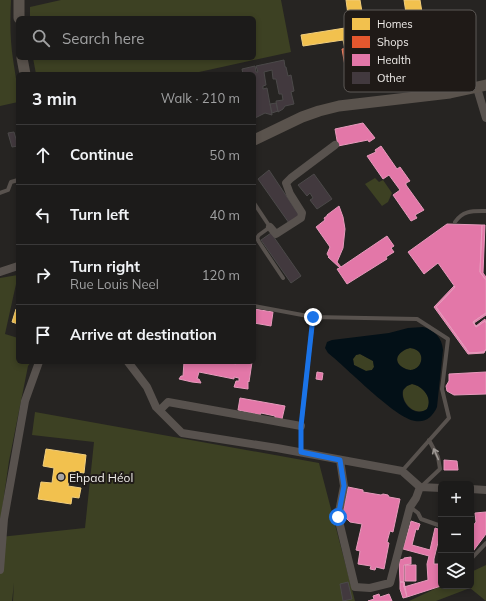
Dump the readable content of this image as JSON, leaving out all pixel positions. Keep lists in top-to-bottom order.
{
  "places": ["Ehpad Héol"],
  "legend": [
    "Homes",
    "Shops",
    "Health",
    "Other"
  ],
  "page": {
    "search": "Search here",
    "heading": ["3 min", "Walk · 210 m"],
    "list": [
      ["Continue", "50 m"],
      ["Turn left", "40 m"],
      ["Turn right", "Rue Louis Neel", "120 m"],
      "Arrive at destination"
    ],
    "map_buttons": ["+", "−"]
  }
}
